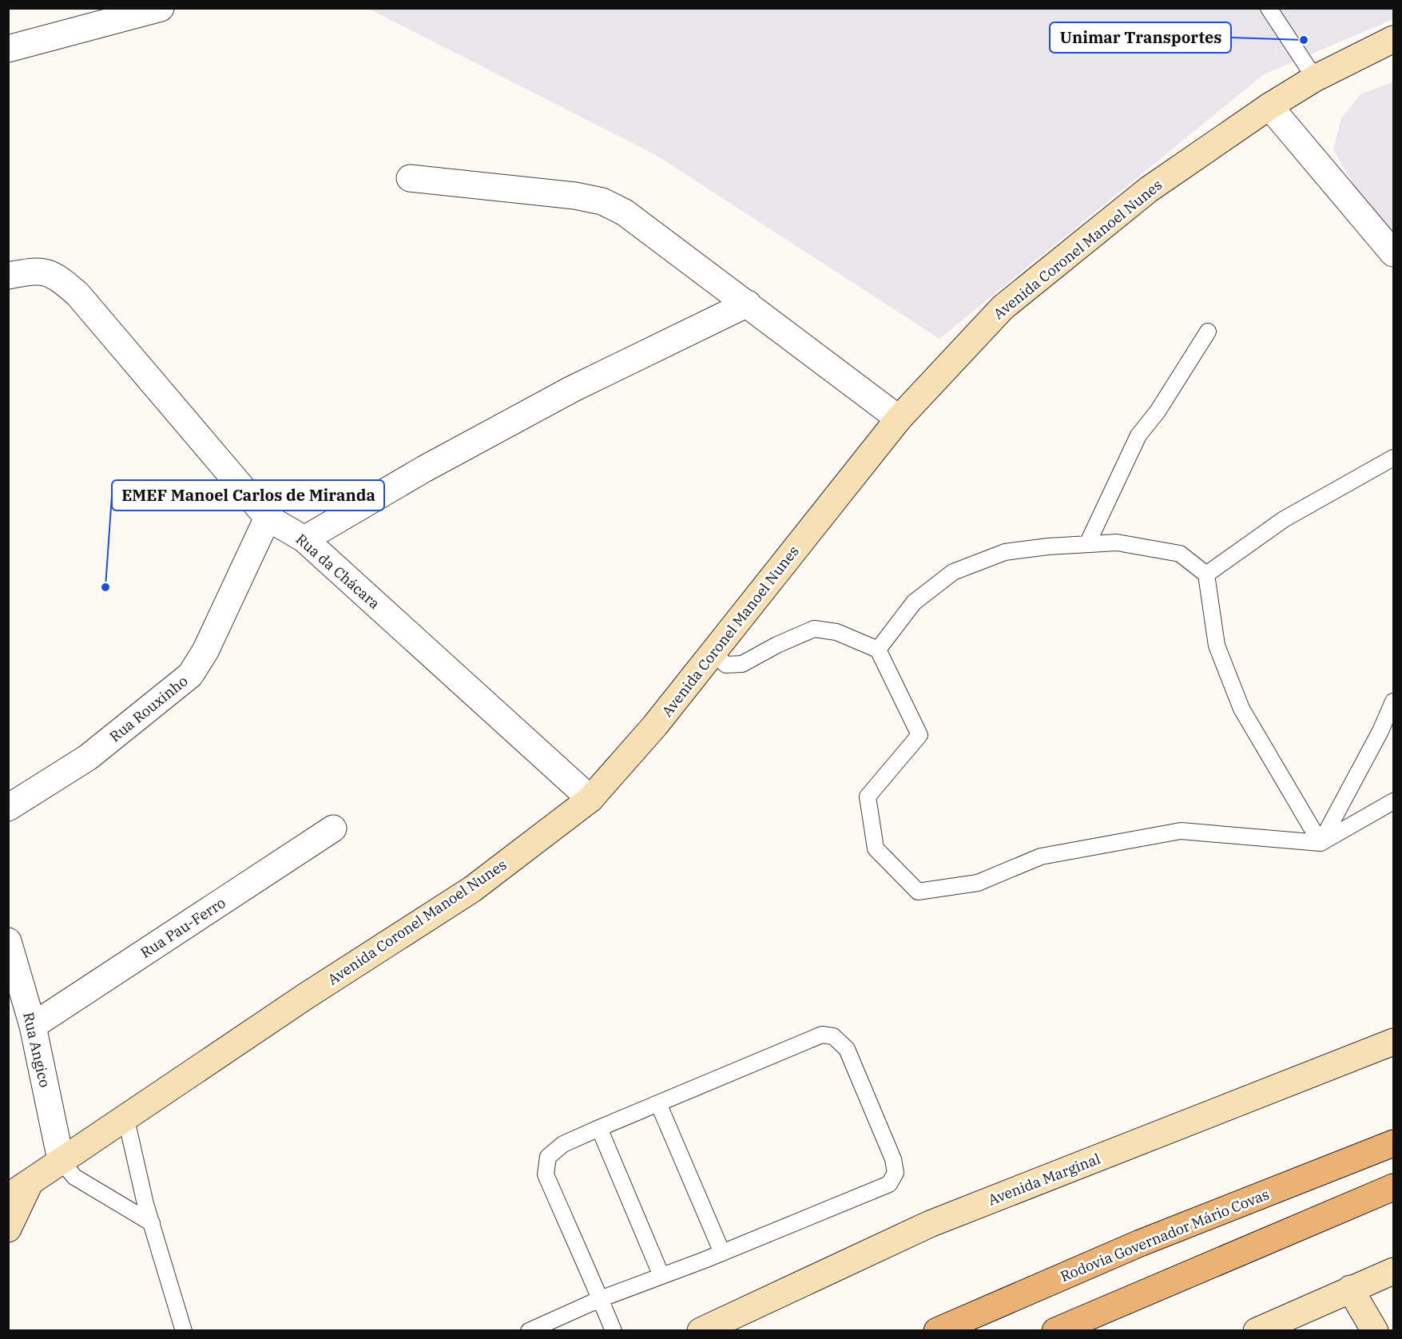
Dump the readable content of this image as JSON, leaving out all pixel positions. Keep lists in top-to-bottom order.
{
  "streets": {
    "main road": ["Rodovia Governador Mário Covas"],
    "street": [
      "Avenida Coronel Manoel Nunes",
      "Rua da Chácara",
      "Rua Rouxinho",
      "Rua Pau-Ferro",
      "Rua Angico",
      "Avenida Marginal"
    ]
  },
  "crossings": [
    ["Avenida Coronel Manoel Nunes", "Rua da Chácara"],
    ["Avenida Coronel Manoel Nunes", "Rua Angico"],
    ["Rua da Chácara", "Rua Rouxinho"],
    ["Rua Pau-Ferro", "Rua Angico"]
  ],
  "places": ["Unimar Transportes", "EMEF Manoel Carlos de Miranda"]
}
